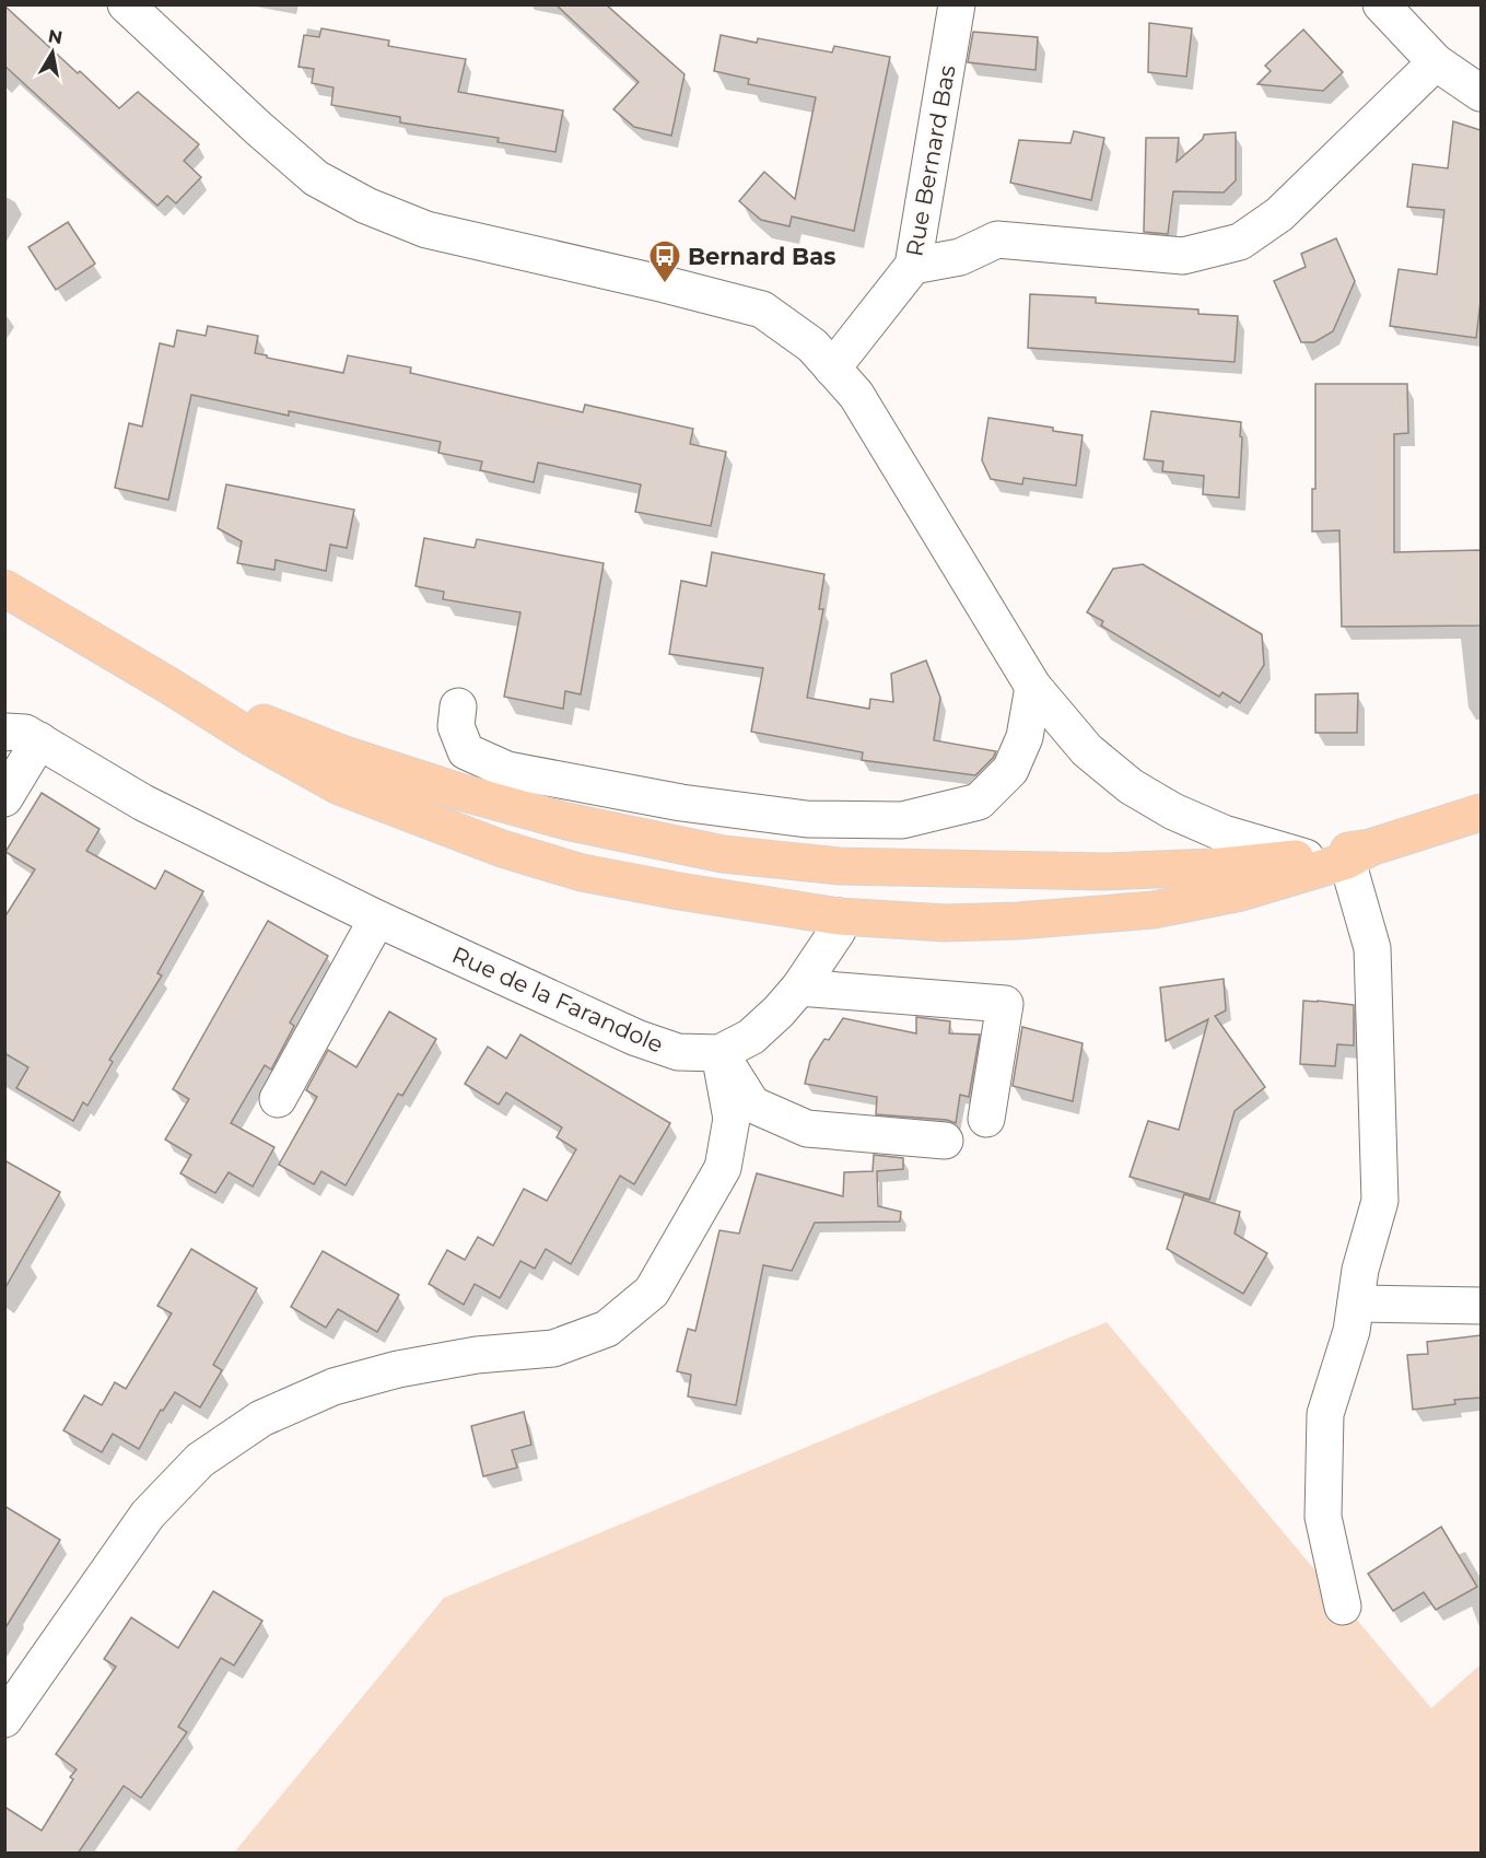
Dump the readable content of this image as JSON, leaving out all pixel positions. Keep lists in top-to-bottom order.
{
  "streets": {
    "street": ["Rue Bernard Bas", "Rue de la Farandole"]
  },
  "places": {
    "bus stop": ["Bernard Bas"]
  },
  "north": "top"
}
